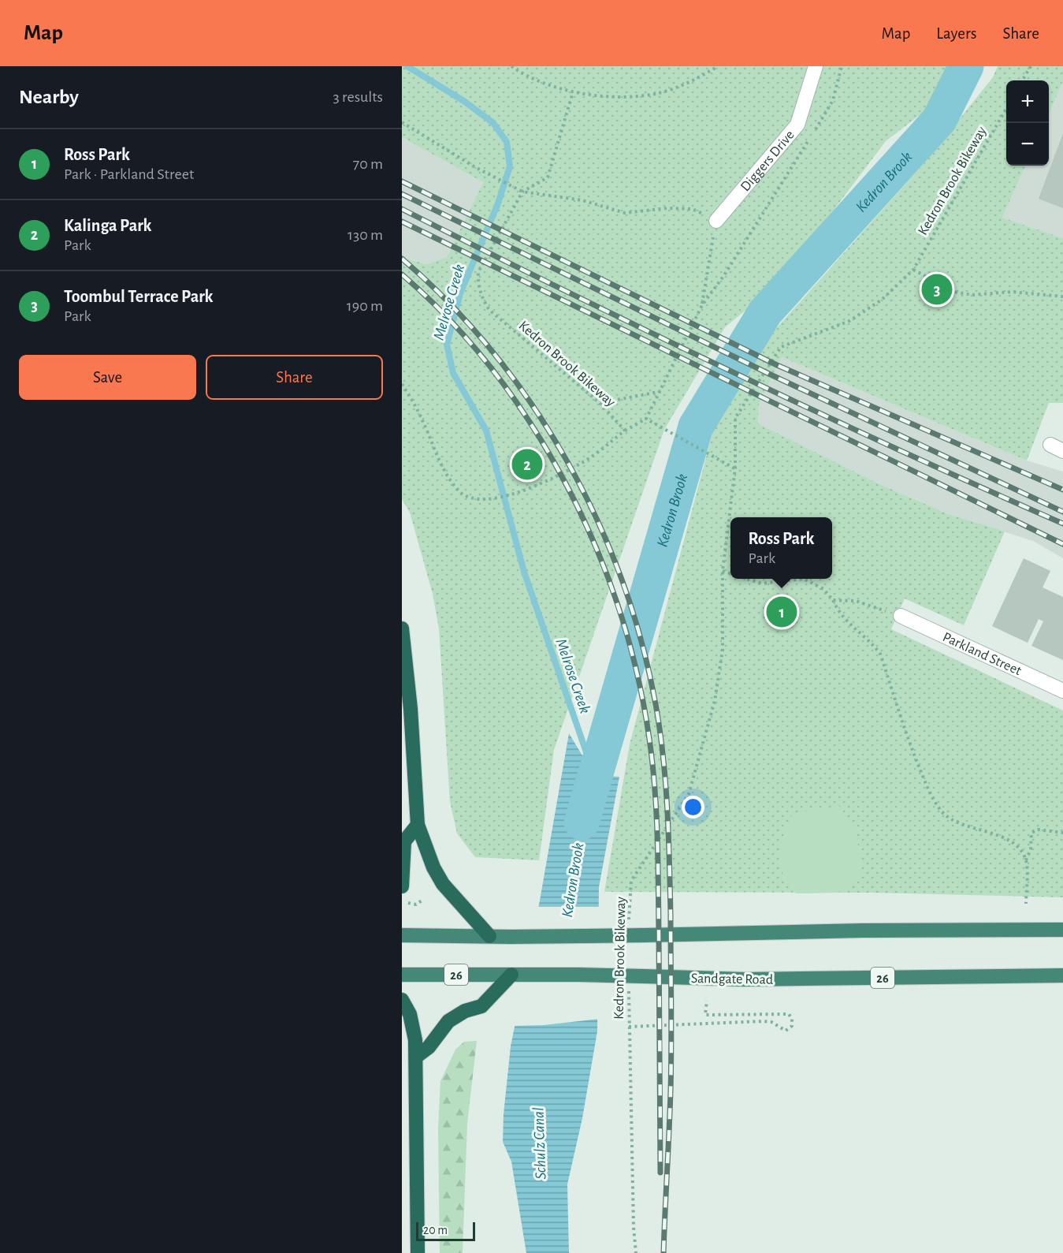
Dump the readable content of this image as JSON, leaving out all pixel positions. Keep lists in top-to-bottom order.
{
  "streets": {
    "highway": ["26", "Sandgate Road"],
    "street": ["Diggers Drive", "Parkland Street"],
    "path": ["Kedron Brook Bikeway"]
  },
  "water": ["Kedron Brook", "Melrose Creek", "Schulz Canal"],
  "scale_bar": "20 m",
  "page": {
    "header": "Map",
    "nav": ["Map", "Layers", "Share"],
    "heading": ["Nearby", "3 results"],
    "map_buttons": ["+", "−"],
    "list": [
      {
        "mark": "1",
        "name": "Ross Park",
        "note": "Park · Parkland Street",
        "value": "70 m"
      },
      {
        "mark": "2",
        "name": "Kalinga Park",
        "note": "Park",
        "value": "130 m"
      },
      {
        "mark": "3",
        "name": "Toombul Terrace Park",
        "note": "Park",
        "value": "190 m"
      }
    ],
    "pins": ["3", "2", "1"],
    "buttons": ["Save", "Share"],
    "popup": ["Ross Park", "Park"],
    "scale": "20 m"
  }
}
